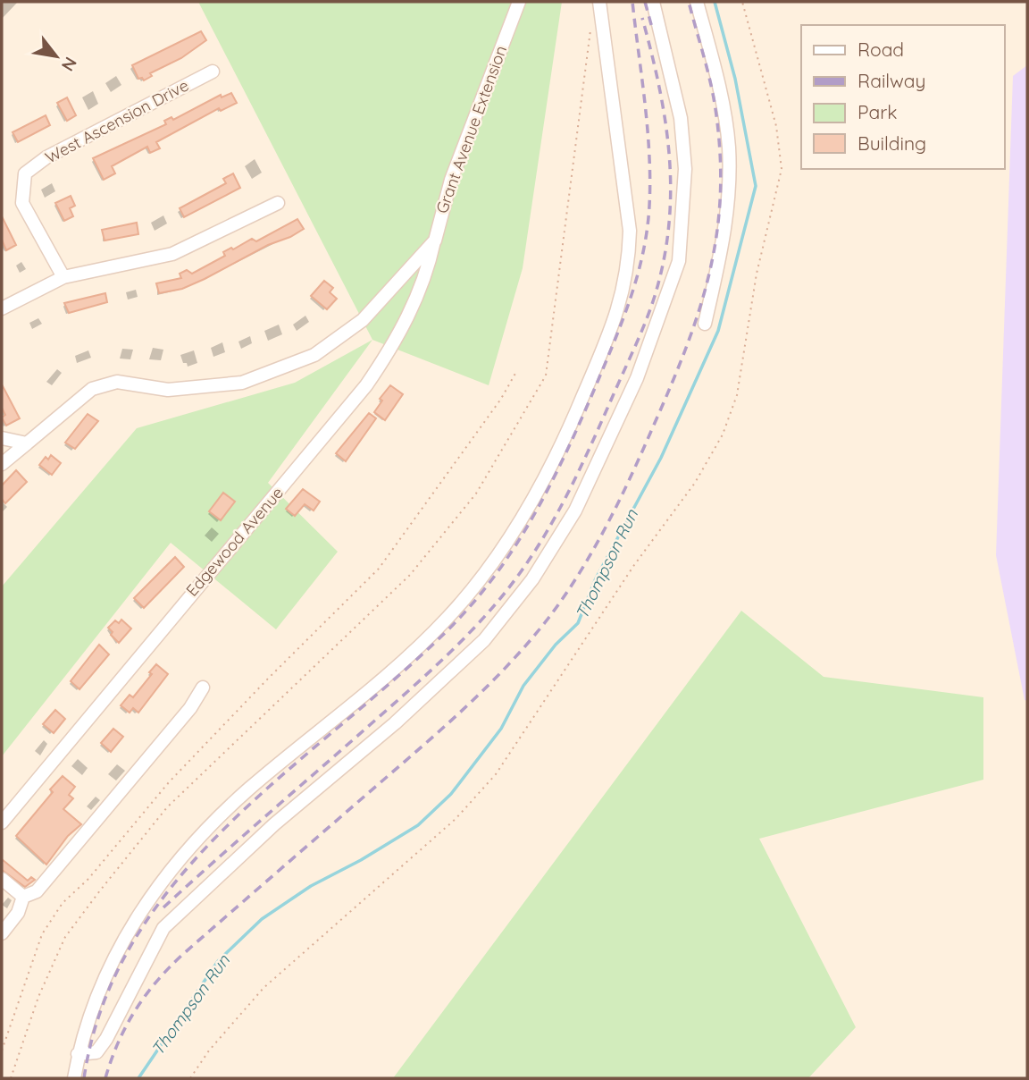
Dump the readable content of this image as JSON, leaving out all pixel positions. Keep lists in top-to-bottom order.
{
  "streets": {
    "street": ["West Ascension Drive", "Grant Avenue Extension", "Edgewood Avenue"]
  },
  "crossings": [
    ["Grant Avenue Extension", "Edgewood Avenue"]
  ],
  "water": ["Thompson Run"],
  "legend": [
    "Road",
    "Railway",
    "Park",
    "Building"
  ],
  "north": "bottom right"
}
